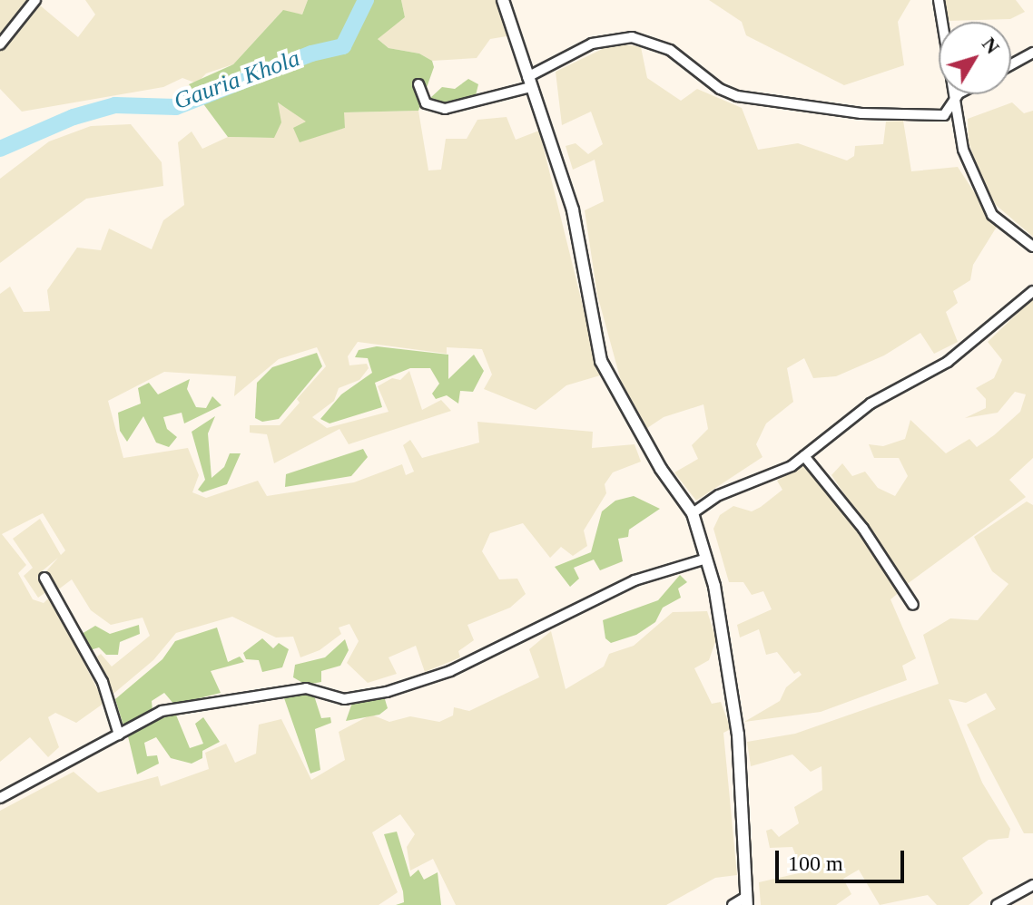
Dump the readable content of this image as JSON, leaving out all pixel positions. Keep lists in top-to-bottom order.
{
  "water": ["Gauria Khola"],
  "scale_bar": "100 m",
  "north": "top right"
}
